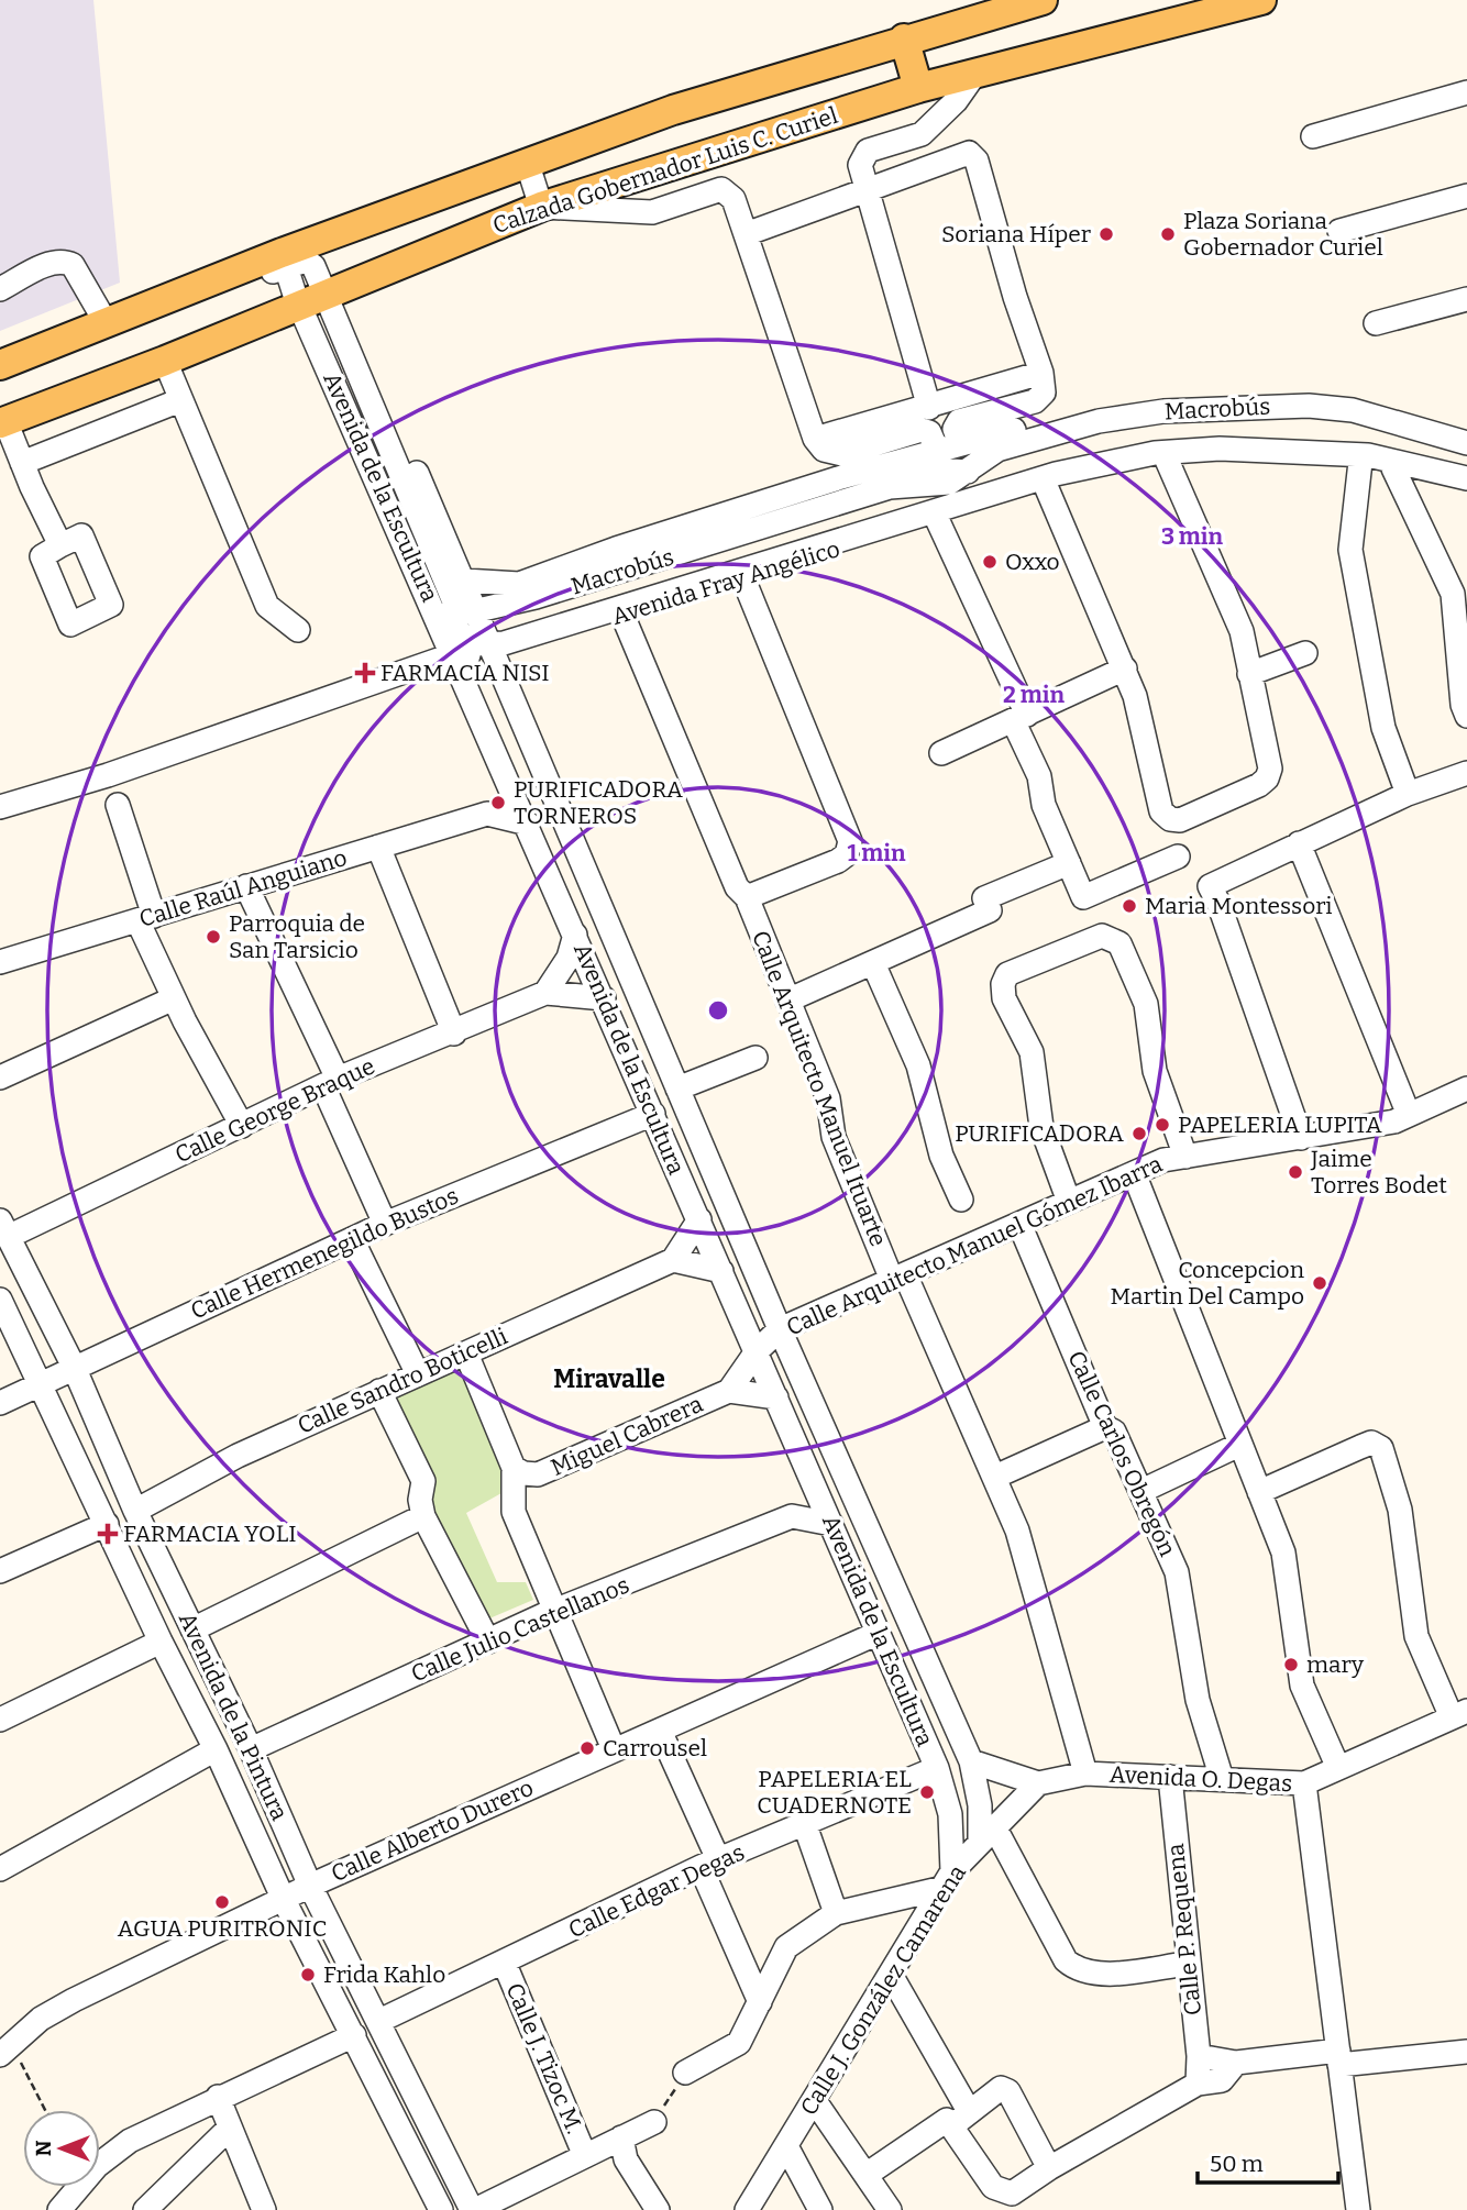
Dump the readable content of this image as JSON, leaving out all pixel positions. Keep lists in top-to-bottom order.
{
  "streets": {
    "main road": ["Calzada Gobernador Luis C. Curiel"],
    "street": [
      "Macrobús",
      "Avenida de la Escultura",
      "Avenida Fray Angélico",
      "Calle Raúl Anguiano",
      "Calle Arquitecto Manuel Ituarte",
      "Calle George Braque",
      "Calle Arquitecto Manuel Gómez Ibarra",
      "Calle Hermenegildo Bustos",
      "Calle Sandro Boticelli",
      "Miguel Cabrera",
      "Calle Carlos Obregón",
      "Calle Julio Castellanos",
      "Avenida de la Pintura",
      "Avenida O. Degas",
      "Calle Alberto Durero",
      "Calle Edgar Degas",
      "Calle P. Requena",
      "Calle J. González Camarena",
      "Calle J. Tizoc M."
    ]
  },
  "crossings": [
    ["Calzada Gobernador Luis C. Curiel", "Avenida de la Escultura"],
    ["Macrobús", "Avenida de la Escultura"],
    ["Macrobús", "Avenida Fray Angélico"],
    ["Avenida de la Escultura", "Avenida Fray Angélico"],
    ["Avenida de la Escultura", "Calle George Braque"],
    ["Avenida de la Escultura", "Calle Arquitecto Manuel Gómez Ibarra"],
    ["Avenida de la Escultura", "Calle Hermenegildo Bustos"],
    ["Avenida de la Escultura", "Miguel Cabrera"],
    ["Avenida de la Escultura", "Avenida O. Degas"],
    ["Avenida de la Escultura", "Calle Alberto Durero"],
    ["Avenida de la Escultura", "Calle Edgar Degas"],
    ["Avenida de la Escultura", "Calle J. González Camarena"],
    ["Avenida Fray Angélico", "Calle Arquitecto Manuel Ituarte"],
    ["Calle Arquitecto Manuel Ituarte", "Calle Arquitecto Manuel Gómez Ibarra"],
    ["Calle Arquitecto Manuel Ituarte", "Avenida O. Degas"],
    ["Calle George Braque", "Avenida de la Pintura"],
    ["Calle Arquitecto Manuel Gómez Ibarra", "Miguel Cabrera"],
    ["Calle Arquitecto Manuel Gómez Ibarra", "Calle Carlos Obregón"],
    ["Calle Hermenegildo Bustos", "Avenida de la Pintura"],
    ["Calle Sandro Boticelli", "Avenida de la Pintura"],
    ["Calle Carlos Obregón", "Avenida O. Degas"],
    ["Calle Julio Castellanos", "Avenida de la Pintura"],
    ["Avenida de la Pintura", "Calle Alberto Durero"],
    ["Avenida de la Pintura", "Calle Edgar Degas"],
    ["Avenida O. Degas", "Calle P. Requena"],
    ["Avenida O. Degas", "Calle J. González Camarena"],
    ["Calle Edgar Degas", "Calle J. Tizoc M."]
  ],
  "districts": ["Miravalle"],
  "places": {
    "other": [
      "Soriana Híper",
      "Plaza Soriana Gobernador Curiel",
      "Oxxo",
      "PURIFICADORA TORNEROS",
      "Maria Montessori",
      "Parroquia de San Tarsicio",
      "PAPELERIA LUPITA",
      "PURIFICADORA",
      "Jaime Torres Bodet",
      "Concepcion Martin Del Campo",
      "mary",
      "Carrousel",
      "PAPELERIA EL CUADERNOTE",
      "AGUA PURITRONIC",
      "Frida Kahlo"
    ],
    "health": ["FARMACIA NISI", "FARMACIA YOLI"]
  },
  "scale_bar": "50 m",
  "north": "left",
  "rings": ["3 min", "2 min", "1 min"]
}
